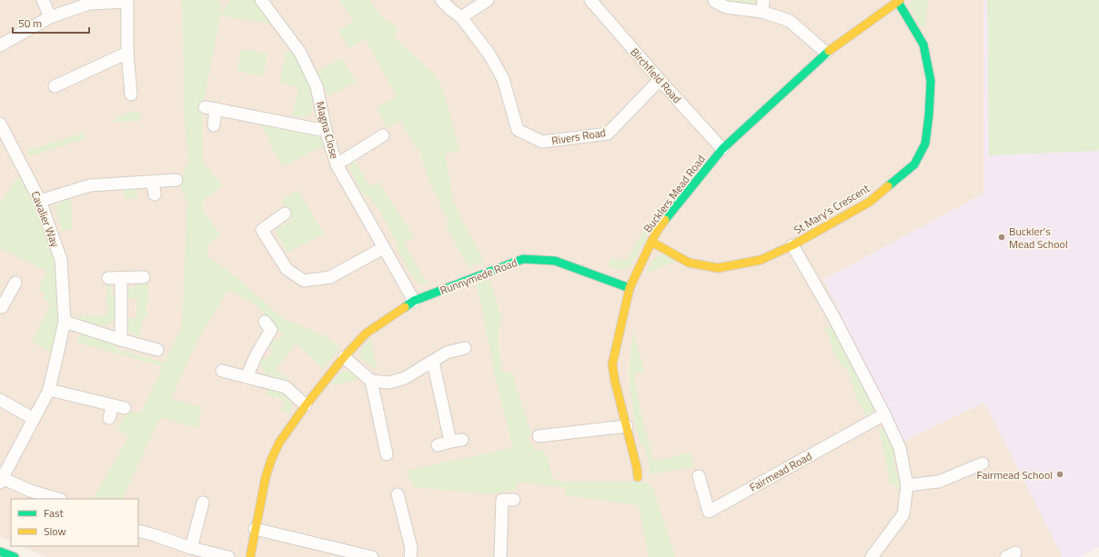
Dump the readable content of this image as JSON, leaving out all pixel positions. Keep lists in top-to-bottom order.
{
  "streets": {
    "street": [
      "Birchfield Road",
      "Magna Close",
      "Rivers Road",
      "Bucklers Mead Road",
      "St Mary's Crescent",
      "Cavalier Way",
      "Runnymede Road",
      "Fairmead Road"
    ]
  },
  "crossings": [
    ["Birchfield Road", "Rivers Road"],
    ["Birchfield Road", "Bucklers Mead Road"],
    ["Magna Close", "Runnymede Road"],
    ["Bucklers Mead Road", "St Mary's Crescent"],
    ["Bucklers Mead Road", "Runnymede Road"]
  ],
  "places": ["Buckler's Mead School", "Fairmead School"],
  "legend": ["Fast", "Slow"],
  "scale_bar": "50 m"
}
